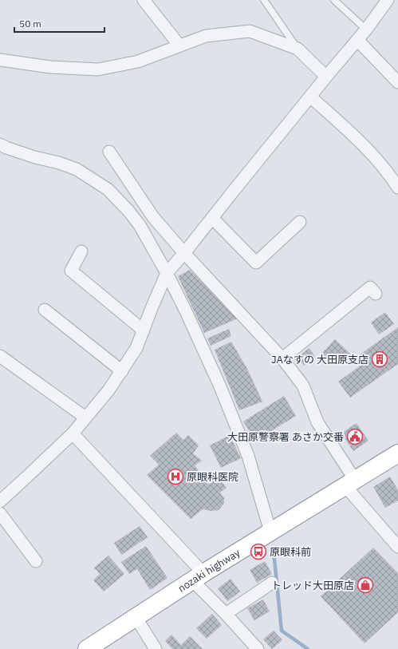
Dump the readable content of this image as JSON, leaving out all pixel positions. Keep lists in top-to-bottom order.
{
  "streets": {
    "highway": ["nozaki highway"]
  },
  "places": {
    "building": ["JAなすの 大田原支店"],
    "public building": ["大田原警察署 あさか交番"],
    "hospital": ["原眼科医院"],
    "bus stop": ["原眼科前"],
    "shop": ["トレッド大田原店"]
  },
  "scale_bar": "50 m"
}
